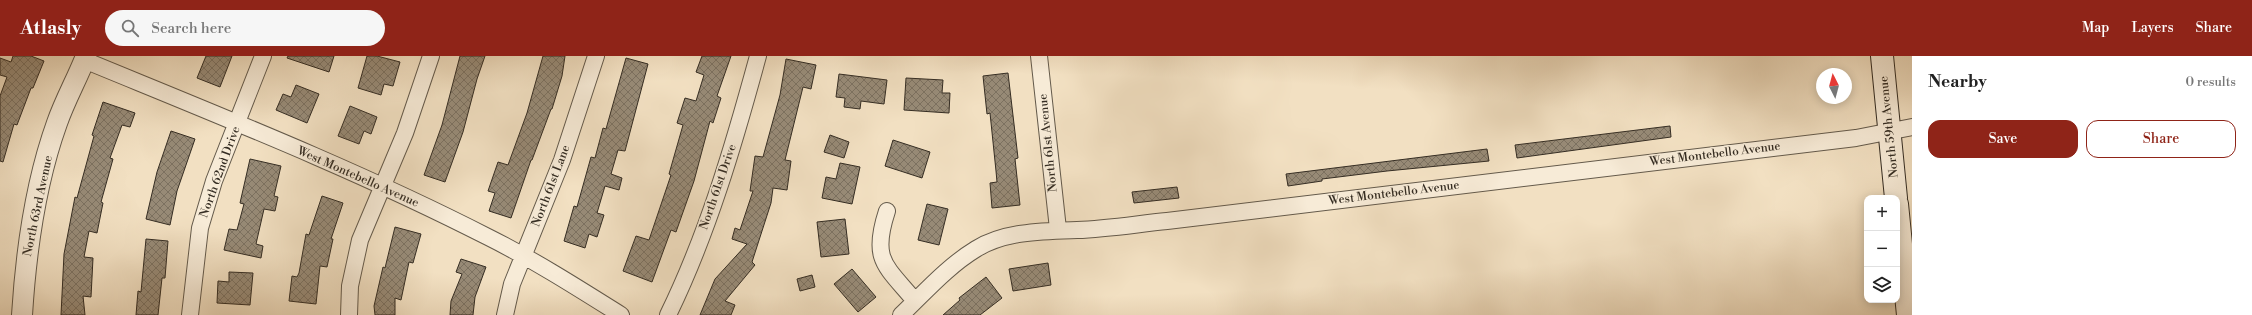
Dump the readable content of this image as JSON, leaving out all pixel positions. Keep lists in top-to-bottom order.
{
  "streets": {
    "main road": ["North 59th Avenue"],
    "street": [
      "North 61st Avenue",
      "West Montebello Avenue",
      "North 62nd Drive",
      "North 61st Lane",
      "North 61st Drive",
      "North 63rd Avenue"
    ]
  },
  "crossings": [
    ["North 59th Avenue", "West Montebello Avenue"],
    ["North 61st Avenue", "West Montebello Avenue"],
    ["West Montebello Avenue", "North 62nd Drive"],
    ["West Montebello Avenue", "North 61st Lane"],
    ["West Montebello Avenue", "North 63rd Avenue"]
  ],
  "north": "top",
  "page": {
    "header": "Atlasly",
    "search": "Search here",
    "nav": ["Map", "Layers", "Share"],
    "heading": ["Nearby", "0 results"],
    "buttons": ["Save", "Share"],
    "map_buttons": ["+", "−"]
  }
}
